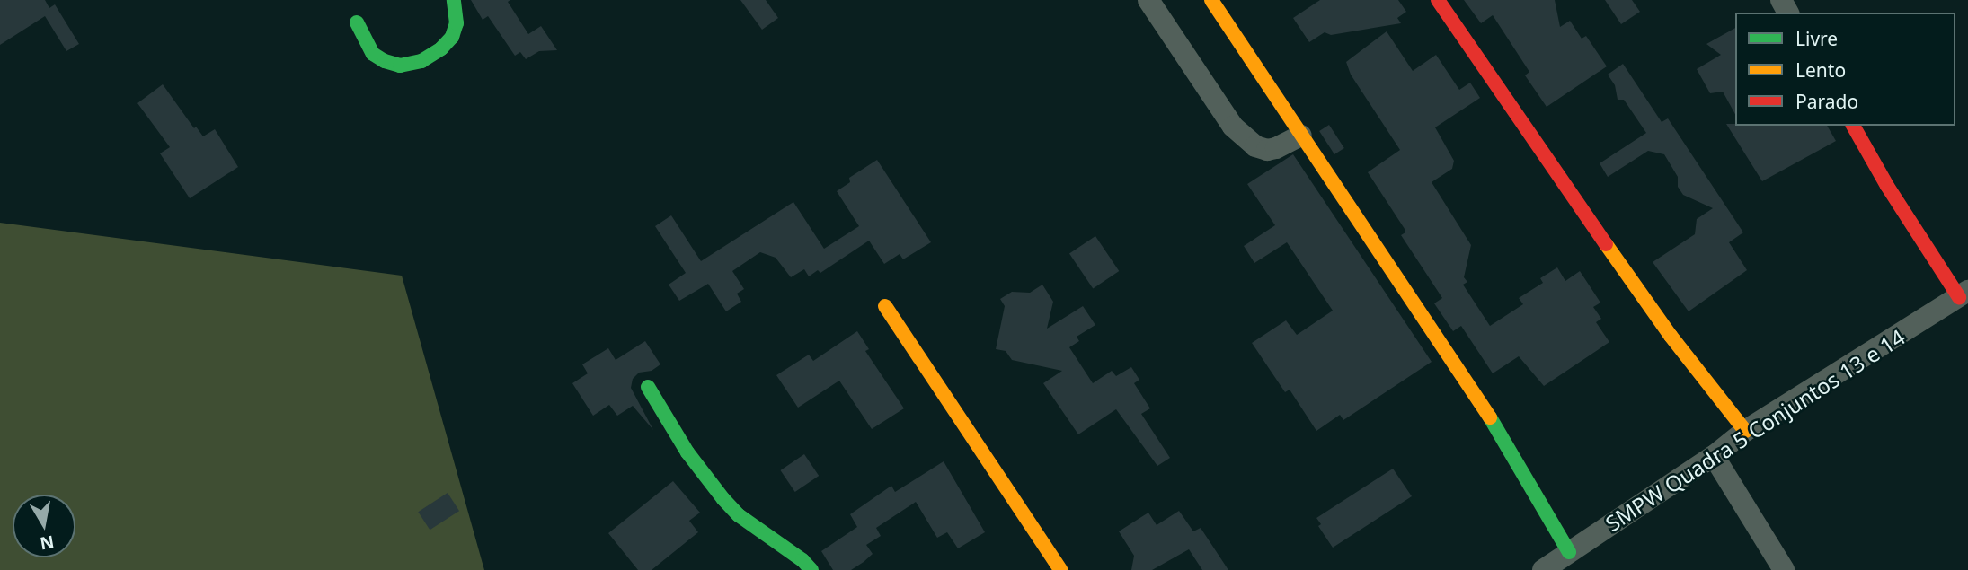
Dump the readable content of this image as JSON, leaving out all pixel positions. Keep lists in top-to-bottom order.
{
  "streets": {
    "street": ["SMPW Quadra 5 Conjuntos 13 e 14"]
  },
  "legend": ["Livre", "Lento", "Parado"],
  "north": "bottom"
}
